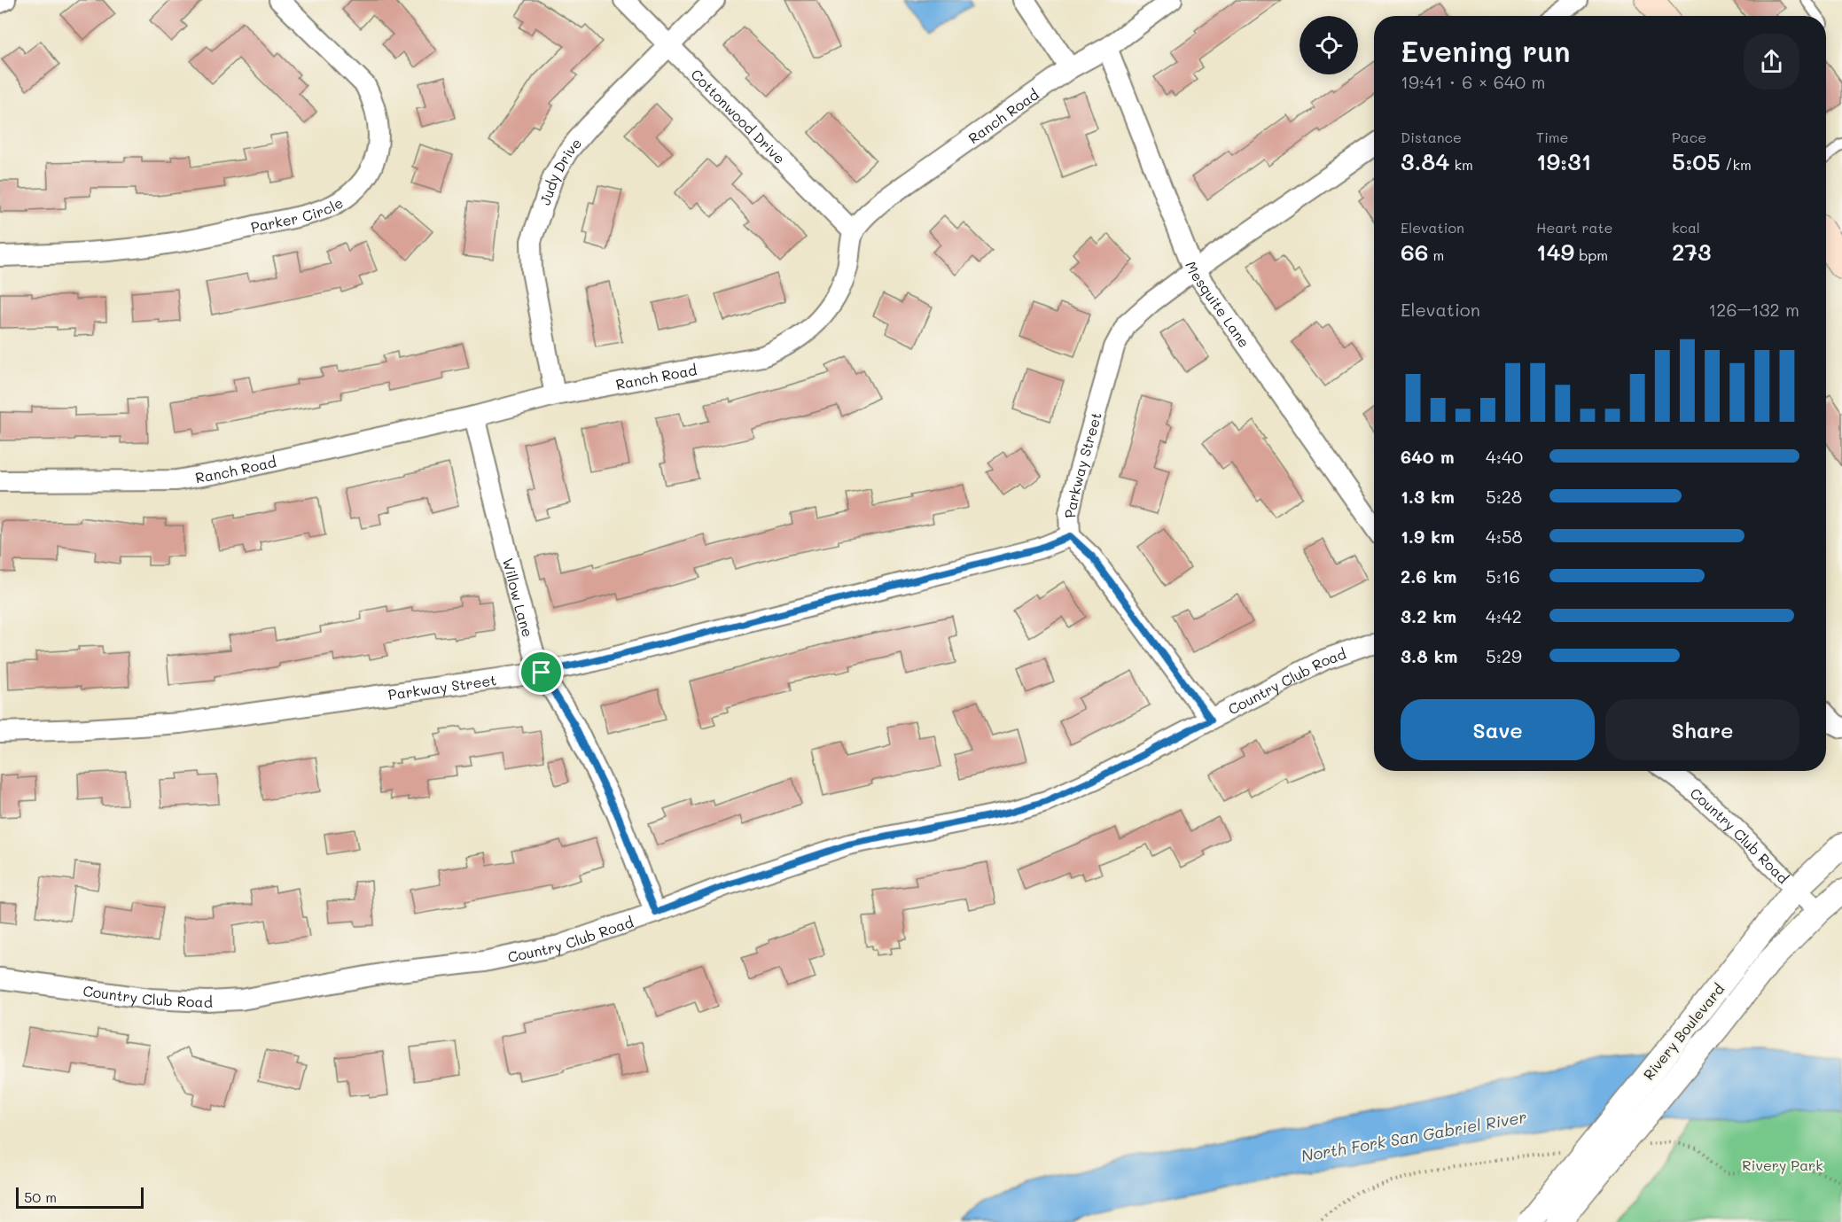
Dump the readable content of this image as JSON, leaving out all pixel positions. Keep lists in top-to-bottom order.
{
  "streets": {
    "street": [
      "Cottonwood Drive",
      "Ranch Road",
      "Judy Drive",
      "Parker Circle",
      "Mesquite Lane",
      "Parkway Street",
      "Willow Lane",
      "Country Club Road",
      "Rivery Boulevard"
    ]
  },
  "crossings": [
    ["Cottonwood Drive", "Ranch Road"],
    ["Cottonwood Drive", "Judy Drive"],
    ["Ranch Road", "Judy Drive"],
    ["Ranch Road", "Mesquite Lane"],
    ["Ranch Road", "Willow Lane"],
    ["Mesquite Lane", "Parkway Street"],
    ["Parkway Street", "Willow Lane"],
    ["Willow Lane", "Country Club Road"],
    ["Country Club Road", "Rivery Boulevard"]
  ],
  "water": ["North Fork San Gabriel River"],
  "parks": ["Rivery Park"],
  "scale_bar": "50 m",
  "page": {
    "heading": ["Evening run", "19:41 · 6 × 640 m"],
    "stats": [
      ["Distance", "3.84 km"],
      ["Time", "19:31"],
      ["Pace", "5:05 /km"],
      ["Elevation", "66 m"],
      ["Heart rate", "149 bpm"],
      ["kcal", "273"]
    ],
    "chart": ["Elevation", "126–132 m"],
    "list": [
      {
        "name": "640 m",
        "note": "4:40"
      },
      {
        "name": "1.3 km",
        "note": "5:28"
      },
      {
        "name": "1.9 km",
        "note": "4:58"
      },
      {
        "name": "2.6 km",
        "note": "5:16"
      },
      {
        "name": "3.2 km",
        "note": "4:42"
      },
      {
        "name": "3.8 km",
        "note": "5:29"
      }
    ],
    "buttons": ["Save", "Share"],
    "scale": "50 m"
  }
}
